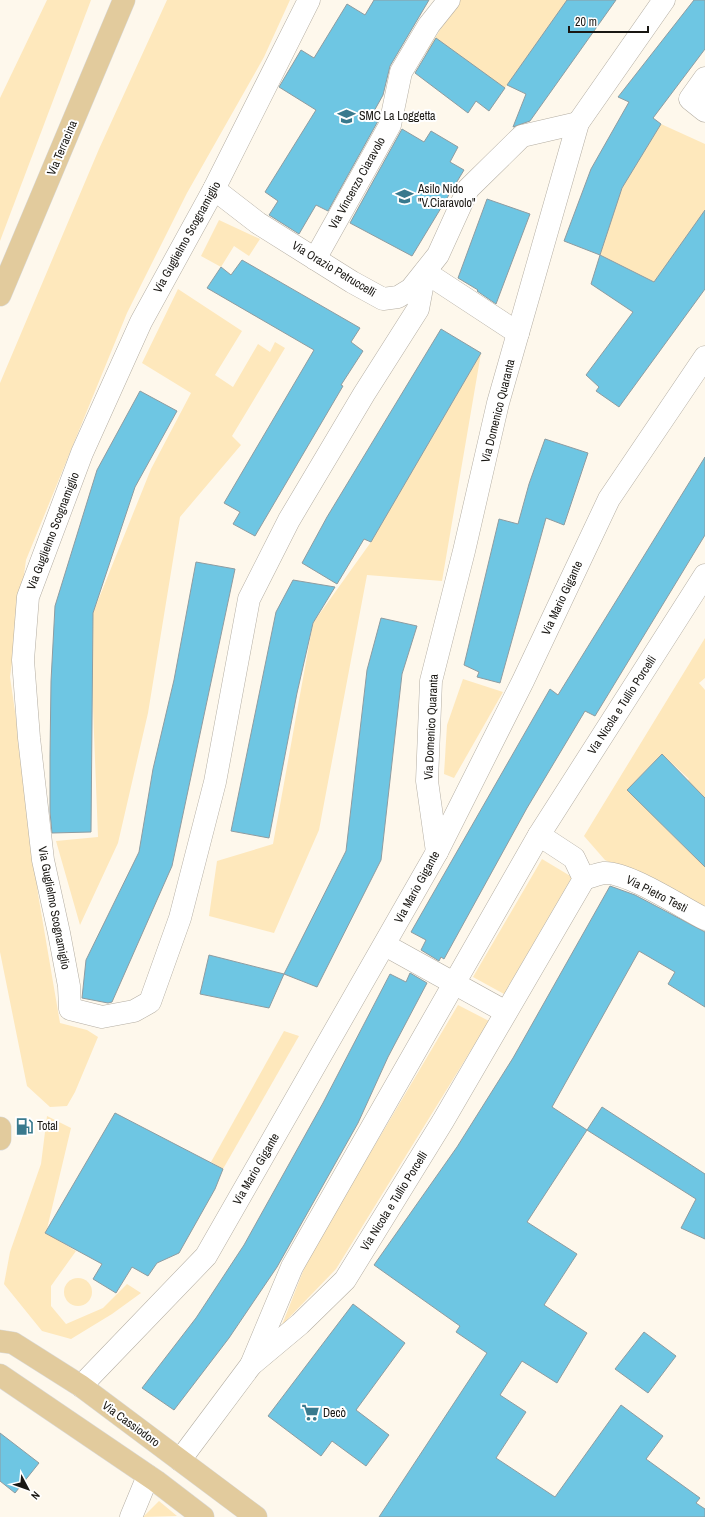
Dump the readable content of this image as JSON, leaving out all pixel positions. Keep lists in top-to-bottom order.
{
  "streets": {
    "main road": ["Via Terracina", "Via Cassiodoro"],
    "street": [
      "Via Vincenzo Ciaravolo",
      "Via Guglielmo Scognamiglio",
      "Via Orazio Petruccelli",
      "Via Domenico Quaranta",
      "Via Mario Gigante",
      "Via Nicola e Tullio Porcelli",
      "Via Pietro Testi"
    ]
  },
  "crossings": [
    ["Via Vincenzo Ciaravolo", "Via Orazio Petruccelli"],
    ["Via Guglielmo Scognamiglio", "Via Orazio Petruccelli"],
    ["Via Orazio Petruccelli", "Via Domenico Quaranta"],
    ["Via Domenico Quaranta", "Via Mario Gigante"],
    ["Via Mario Gigante", "Via Cassiodoro"],
    ["Via Nicola e Tullio Porcelli", "Via Pietro Testi"],
    ["Via Nicola e Tullio Porcelli", "Via Cassiodoro"]
  ],
  "places": {
    "school or university": ["SMC La Loggetta", "Asilo Nido \"V.Ciaravolo\""],
    "fuel station": ["Total"],
    "supermarket": ["Decò"]
  },
  "scale_bar": "20 m",
  "north": "bottom right"
}
